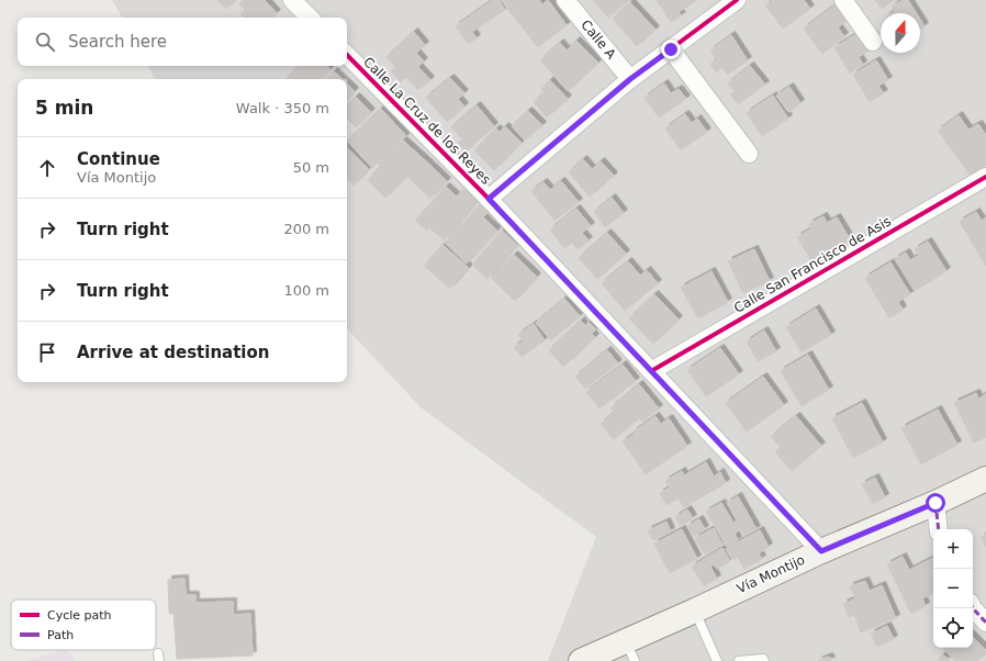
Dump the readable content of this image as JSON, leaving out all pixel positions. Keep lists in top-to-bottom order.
{
  "streets": {
    "main road": ["Vía Montijo"],
    "street": ["Calle A", "Calle La Cruz de los Reyes", "Calle San Francisco de Asis"]
  },
  "crossings": [
    ["Calle La Cruz de los Reyes", "Calle San Francisco de Asis"],
    ["Calle La Cruz de los Reyes", "Vía Montijo"]
  ],
  "legend": ["Cycle path", "Path"],
  "north": "top",
  "page": {
    "search": "Search here",
    "heading": ["5 min", "Walk · 350 m"],
    "list": [
      ["Continue", "Vía Montijo", "50 m"],
      ["Turn right", "200 m"],
      ["Turn right", "100 m"],
      "Arrive at destination"
    ],
    "map_buttons": ["+", "−"]
  }
}
